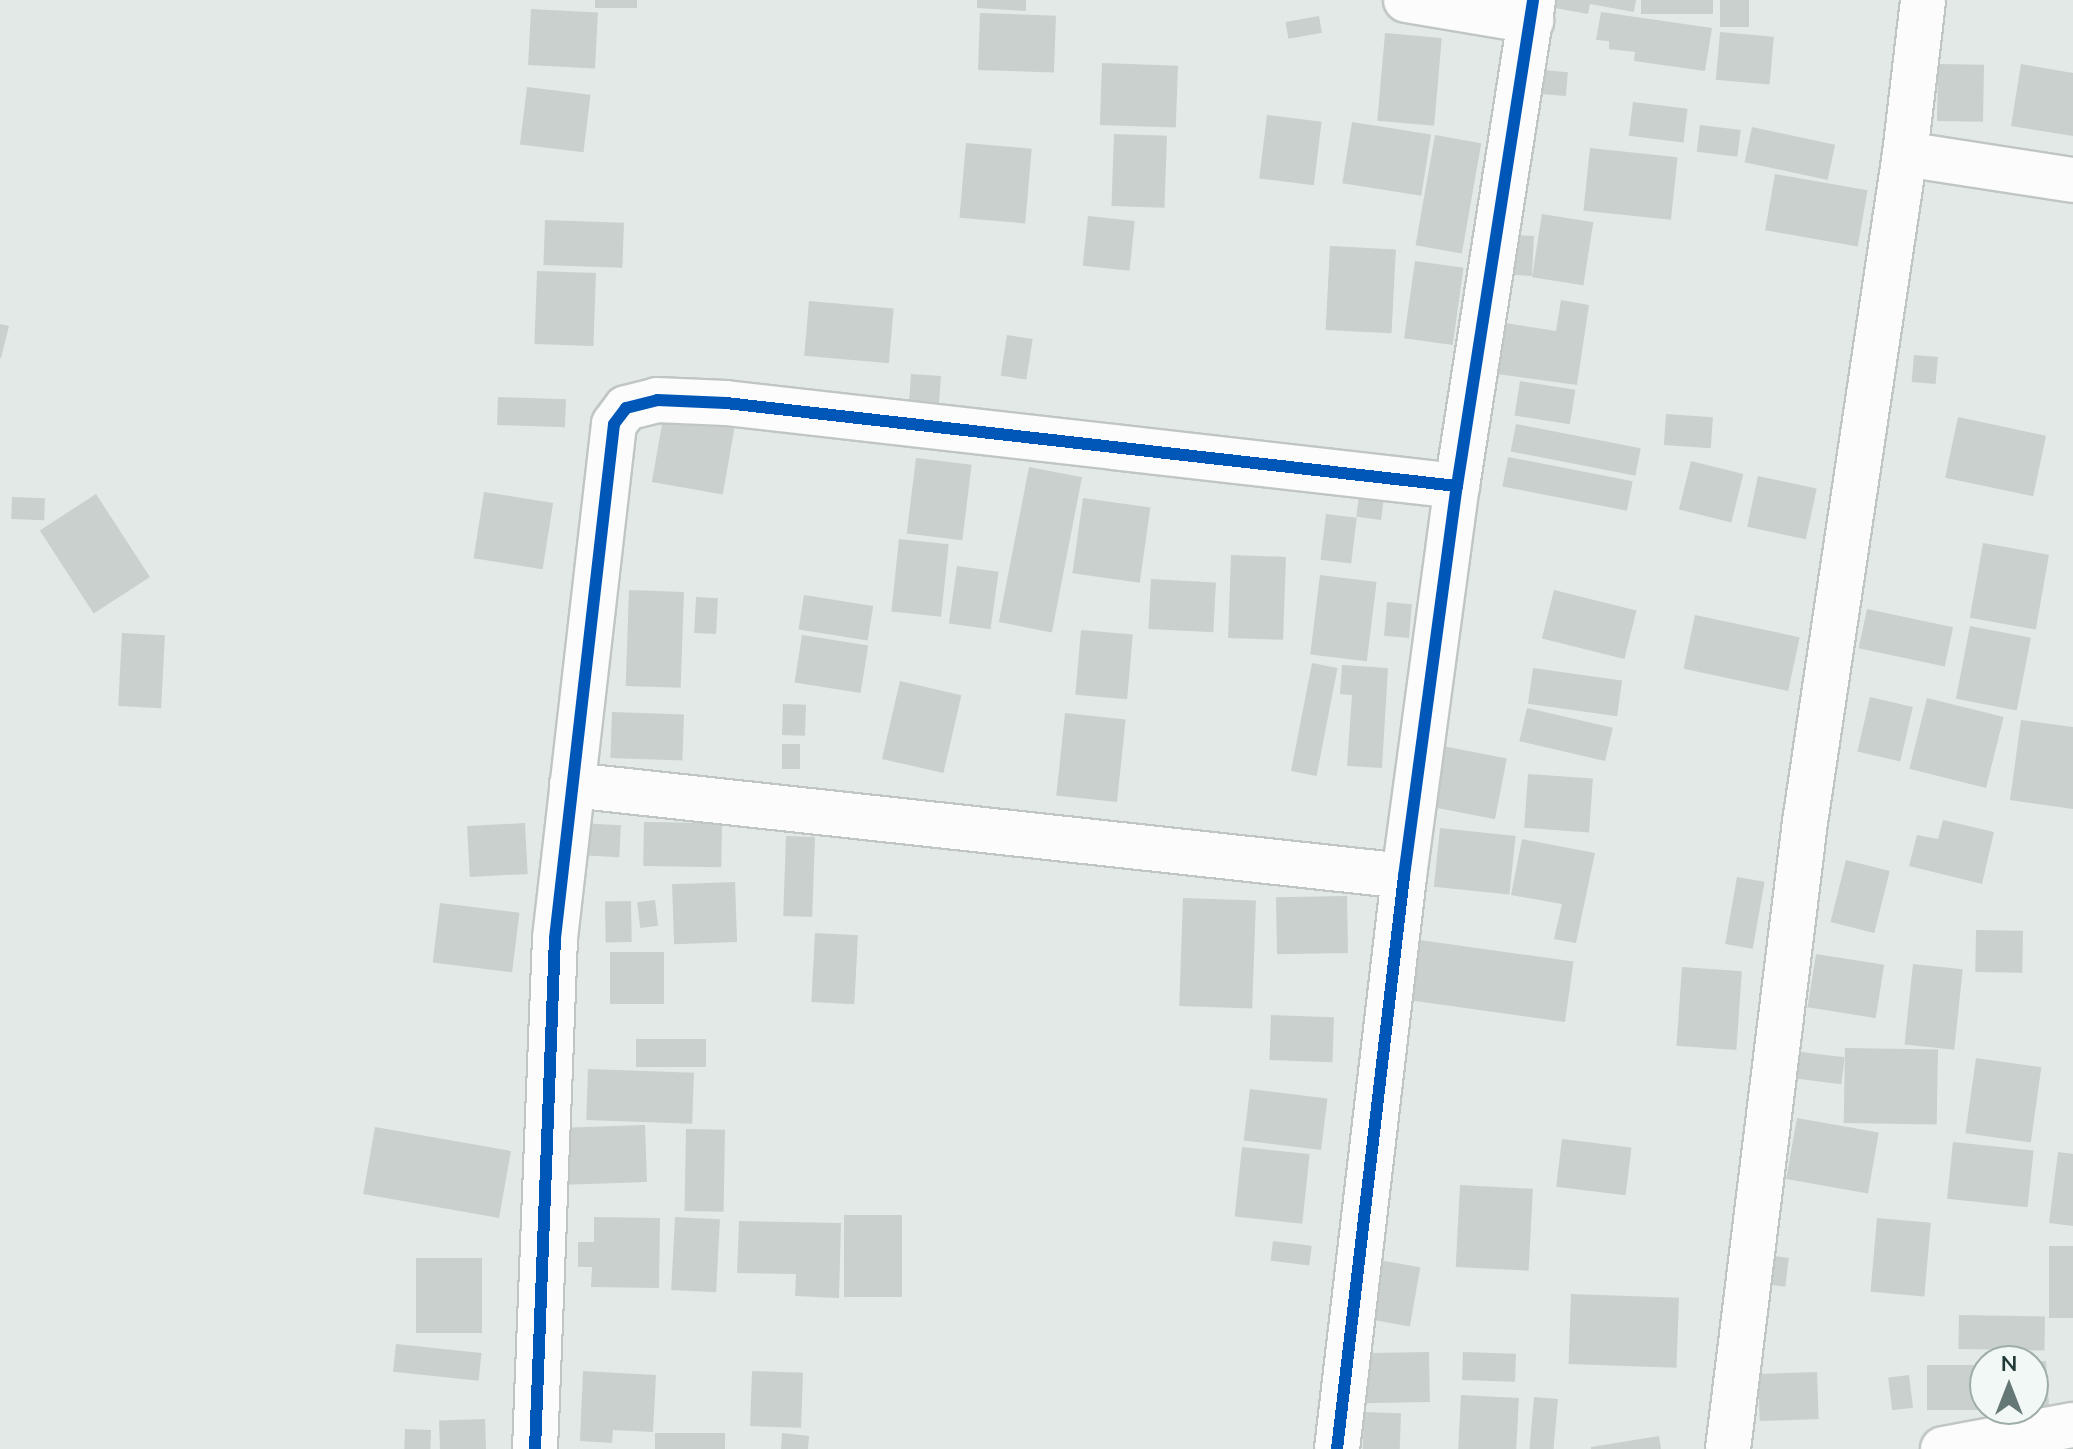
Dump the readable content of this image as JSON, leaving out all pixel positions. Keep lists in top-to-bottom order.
{
  "north": "top"
}
